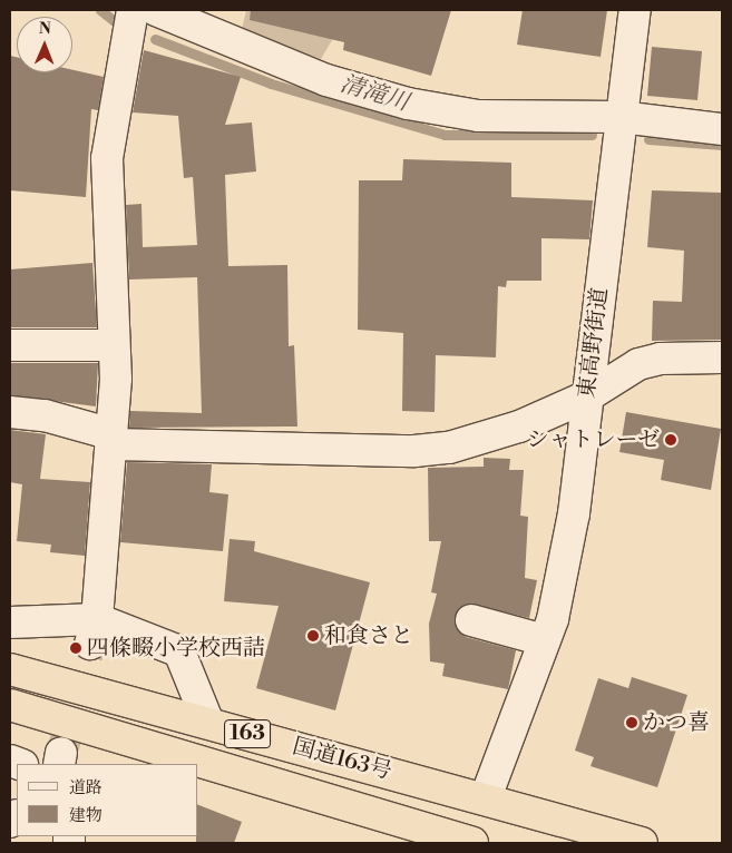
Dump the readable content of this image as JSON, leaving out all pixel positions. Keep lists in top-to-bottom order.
{
  "streets": {
    "highway": ["163", "国道163号"],
    "street": ["東高野街道"]
  },
  "crossings": [
    ["東高野街道", "国道163号"]
  ],
  "water": ["清滝川"],
  "places": [
    "シャトレーゼ",
    "和食さと",
    "四條畷小学校西詰",
    "かつ喜"
  ],
  "legend": ["道路", "建物"],
  "north": "top"
}
